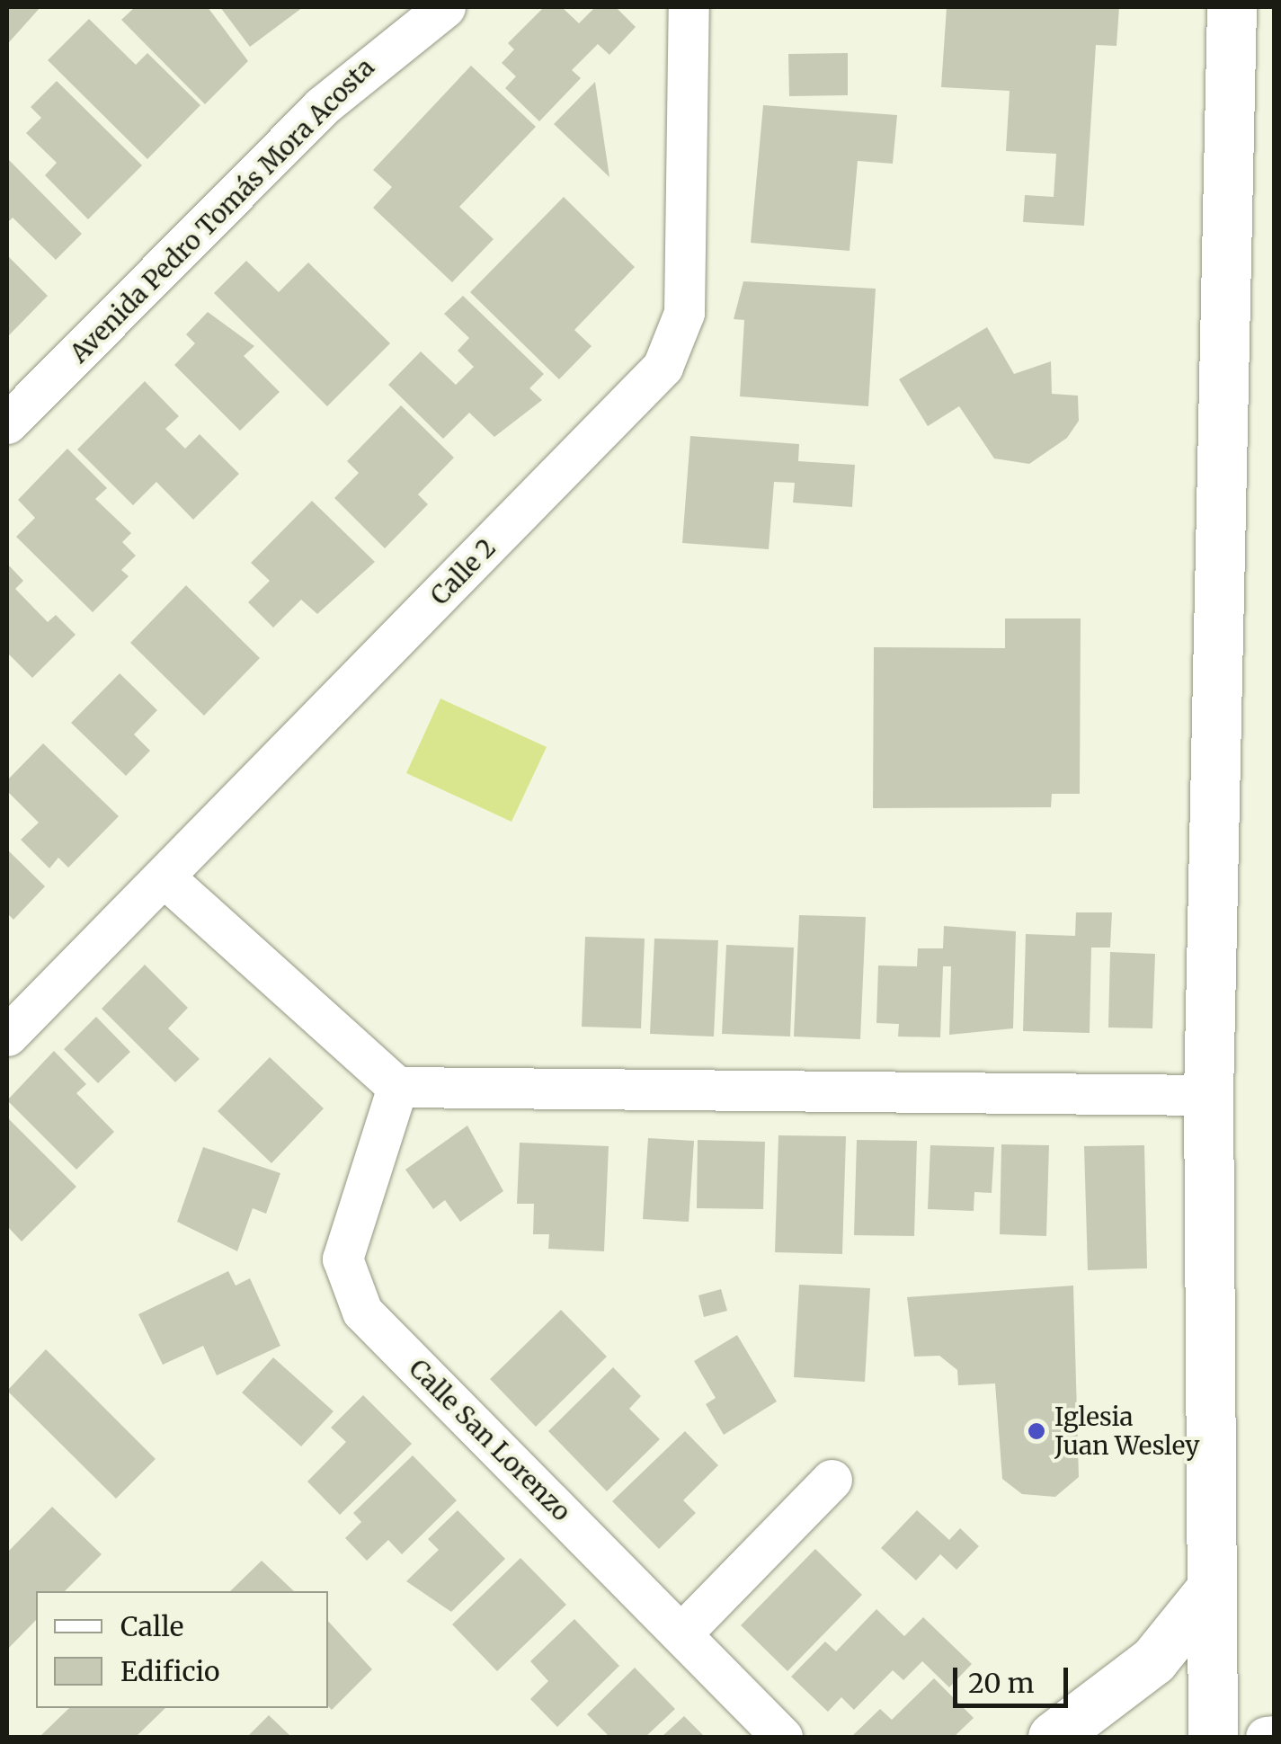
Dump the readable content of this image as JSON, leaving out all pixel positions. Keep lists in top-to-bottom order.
{
  "streets": {
    "street": ["Avenida Pedro Tomás Mora Acosta", "Calle 2", "Calle San Lorenzo"]
  },
  "places": ["Iglesia Juan Wesley"],
  "legend": ["Calle", "Edificio"],
  "scale_bar": "20 m"
}
